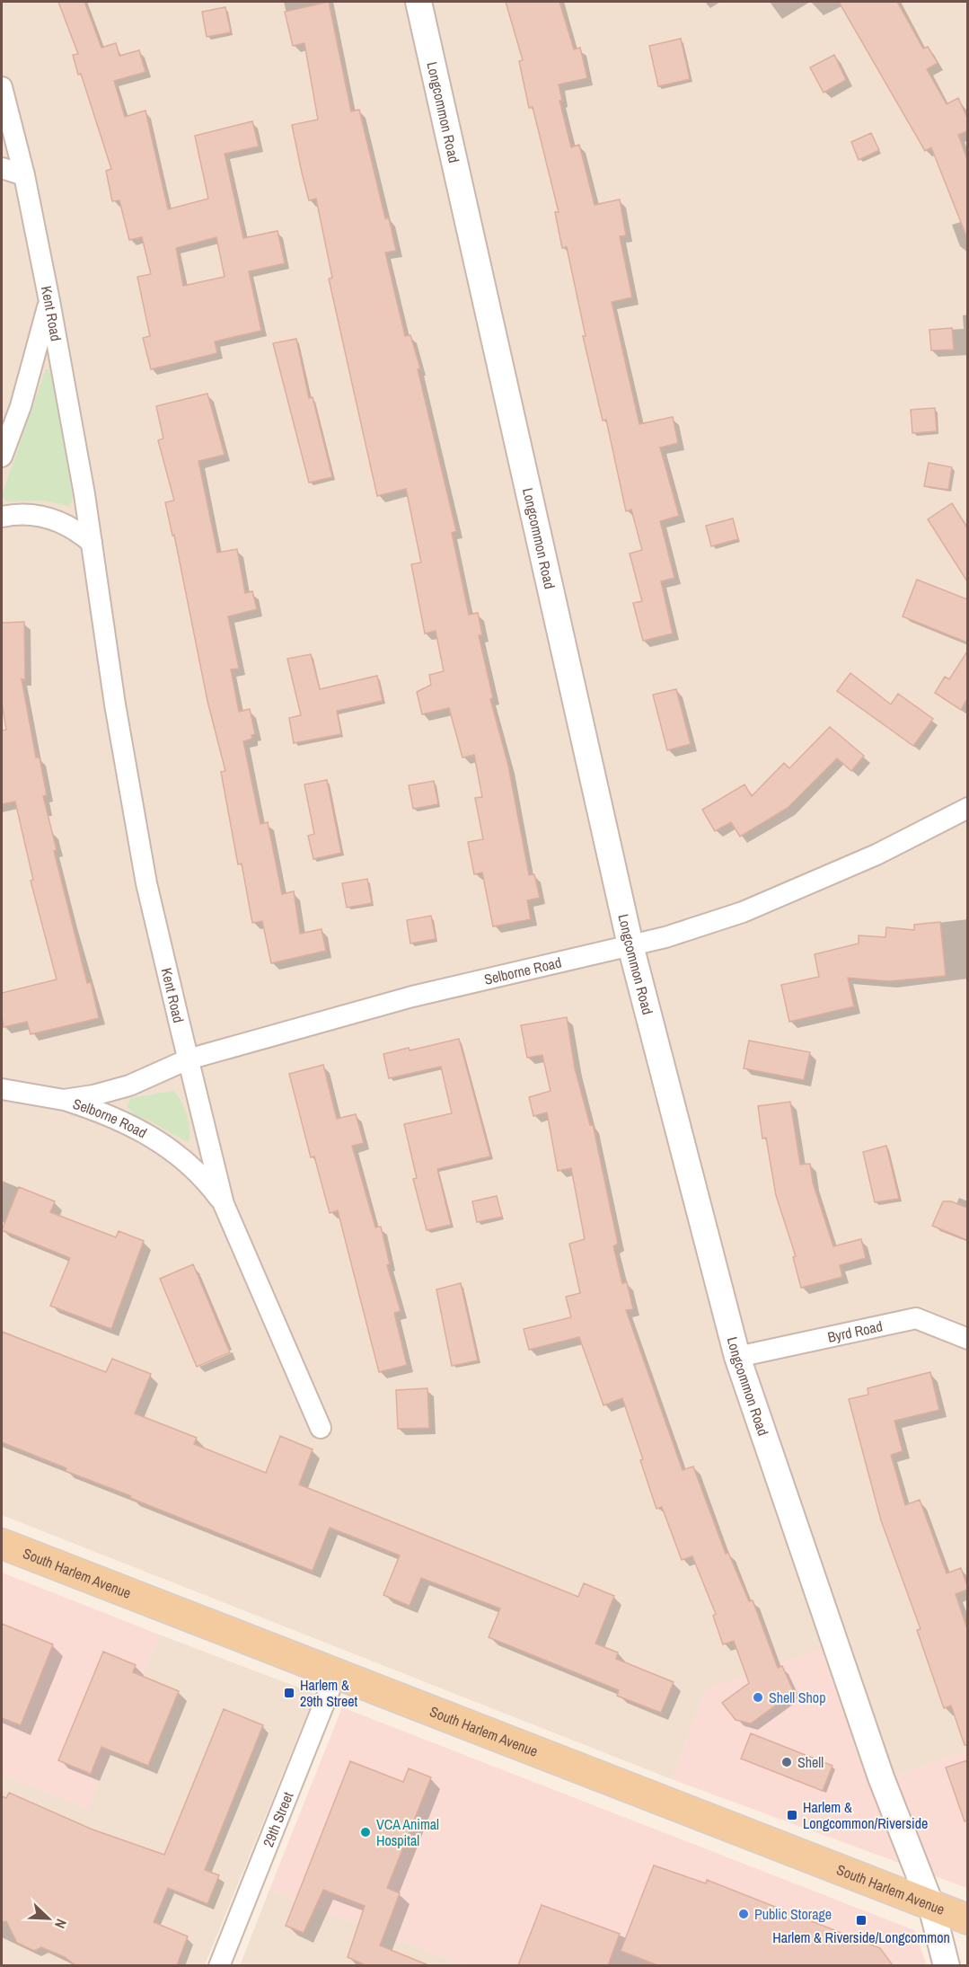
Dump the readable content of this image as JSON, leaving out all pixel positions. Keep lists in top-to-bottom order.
{
  "streets": {
    "main road": ["South Harlem Avenue"],
    "street": [
      "Longcommon Road",
      "Kent Road",
      "Selborne Road",
      "Byrd Road",
      "29th Street"
    ]
  },
  "crossings": [
    ["Longcommon Road", "Selborne Road"],
    ["Longcommon Road", "Byrd Road"],
    ["Longcommon Road", "South Harlem Avenue"],
    ["Kent Road", "Selborne Road"],
    ["South Harlem Avenue", "29th Street"]
  ],
  "places": {
    "transit": ["Harlem & 29th Street", "Harlem & Longcommon/Riverside", "Harlem & Riverside/Longcommon"],
    "other": [
      "Shell Shop",
      "Shell",
      "VCA Animal Hospital",
      "Public Storage"
    ]
  },
  "north": "bottom right"
}
